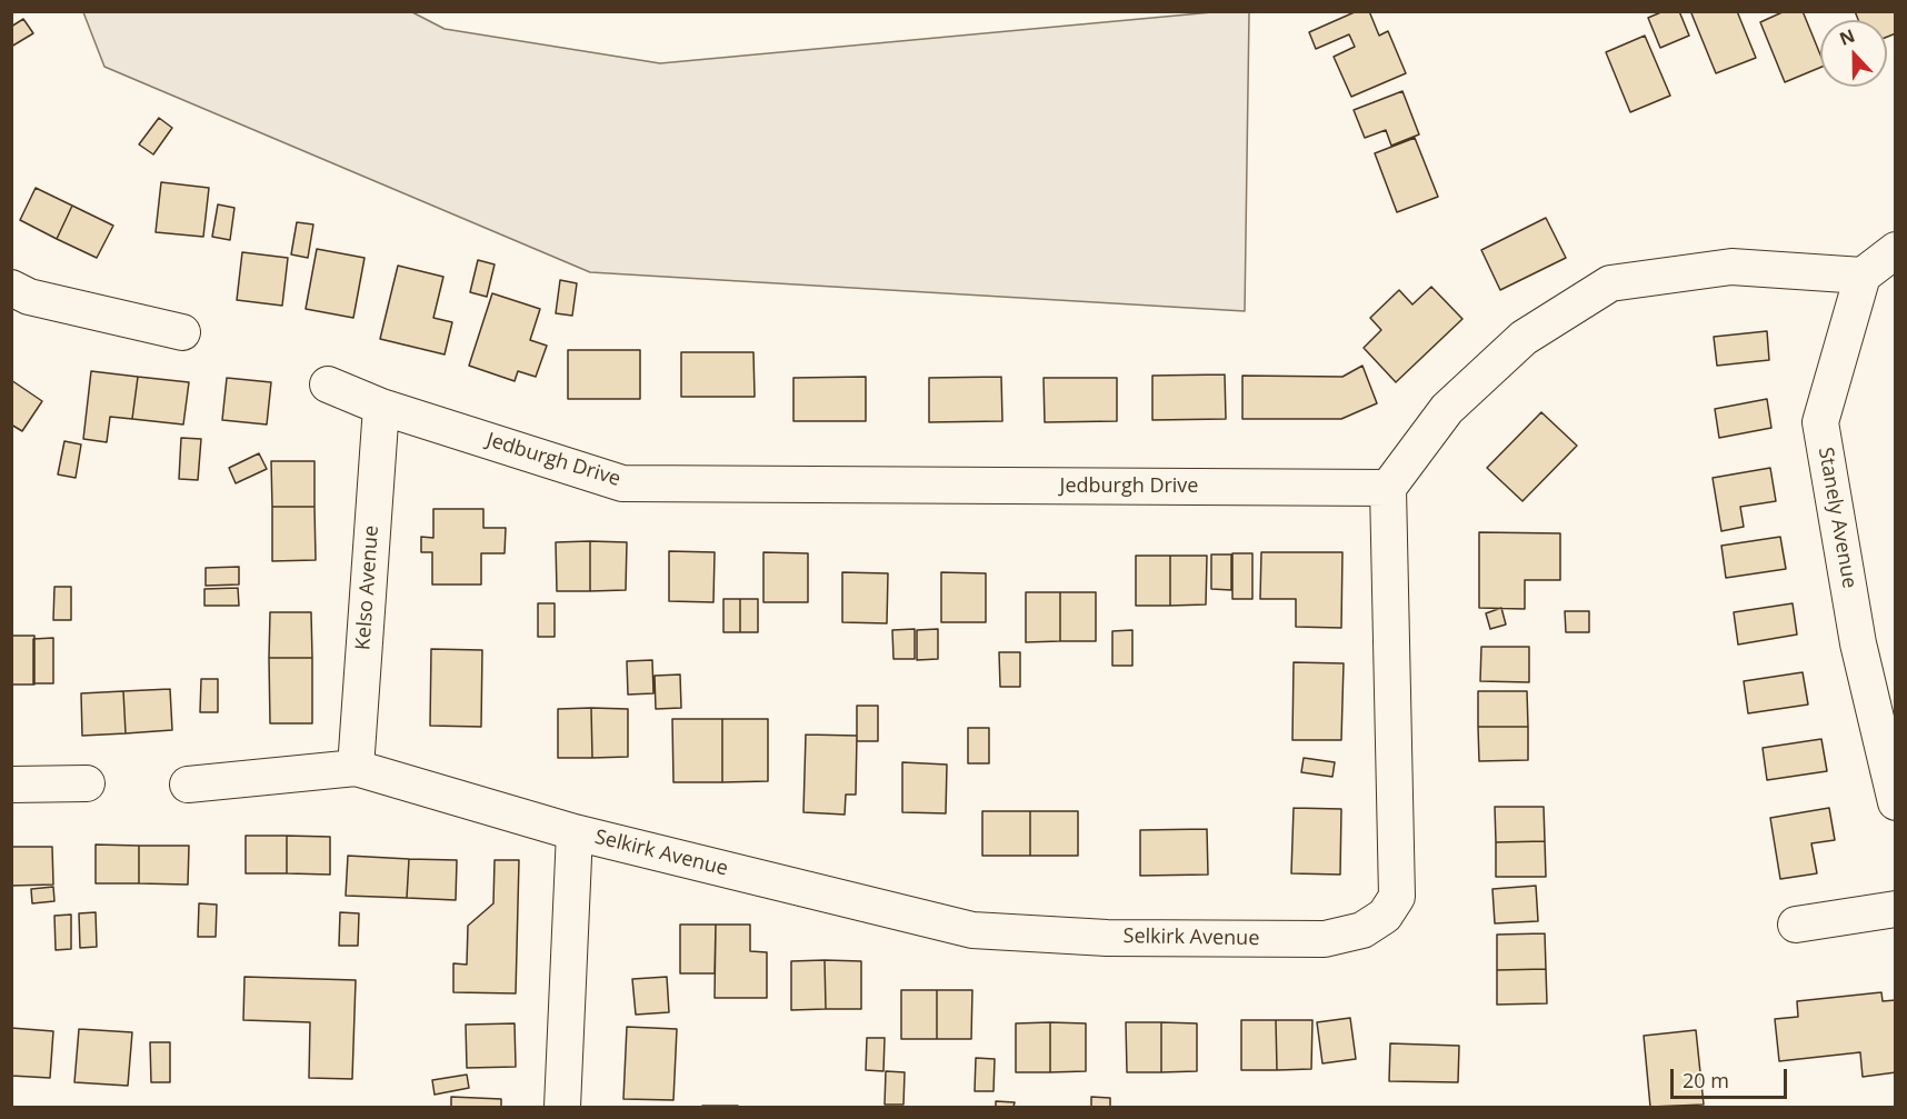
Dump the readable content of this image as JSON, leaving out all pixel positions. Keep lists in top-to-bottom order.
{
  "streets": {
    "street": [
      "Jedburgh Drive",
      "Stanely Avenue",
      "Kelso Avenue",
      "Selkirk Avenue"
    ]
  },
  "crossings": [
    ["Jedburgh Drive", "Kelso Avenue"],
    ["Jedburgh Drive", "Selkirk Avenue"],
    ["Kelso Avenue", "Selkirk Avenue"]
  ],
  "scale_bar": "20 m",
  "north": "top"
}
